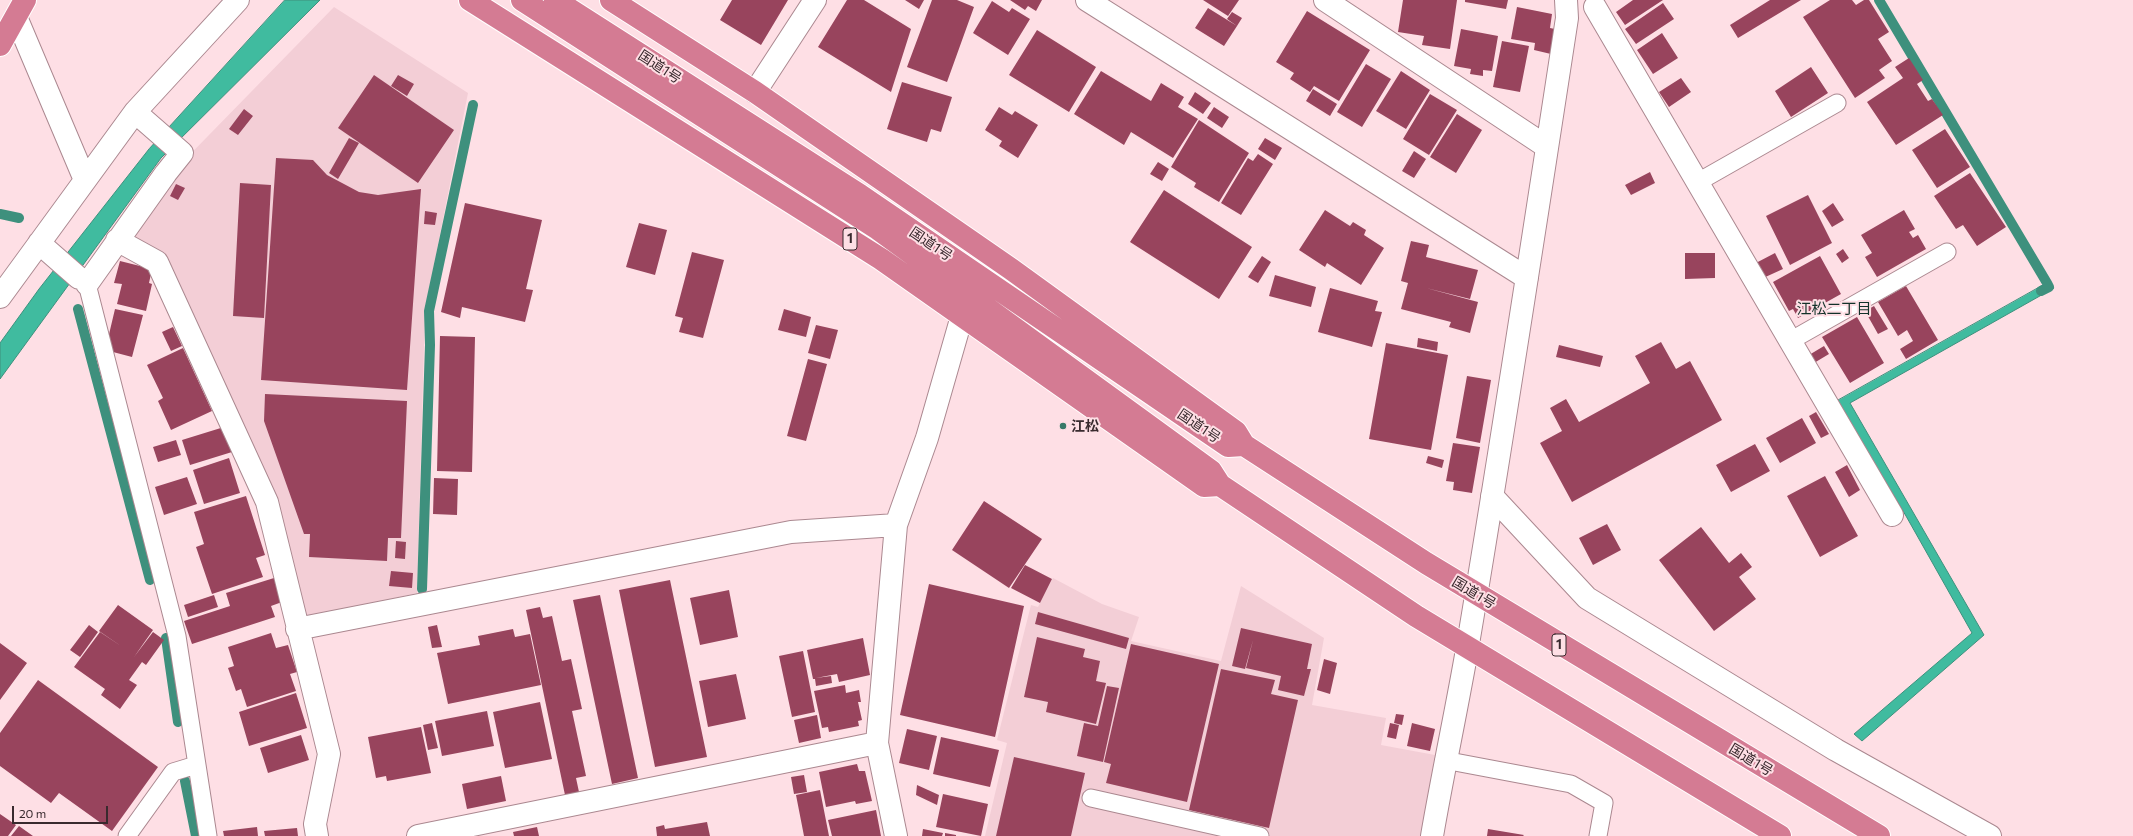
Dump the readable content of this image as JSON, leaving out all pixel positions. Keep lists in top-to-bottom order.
{
  "streets": {
    "highway": ["国道1号", "1"]
  },
  "crossings": [
    ["国道1号", "1"]
  ],
  "districts": ["江松二丁目"],
  "places": ["江松"],
  "scale_bar": "20 m"
}
